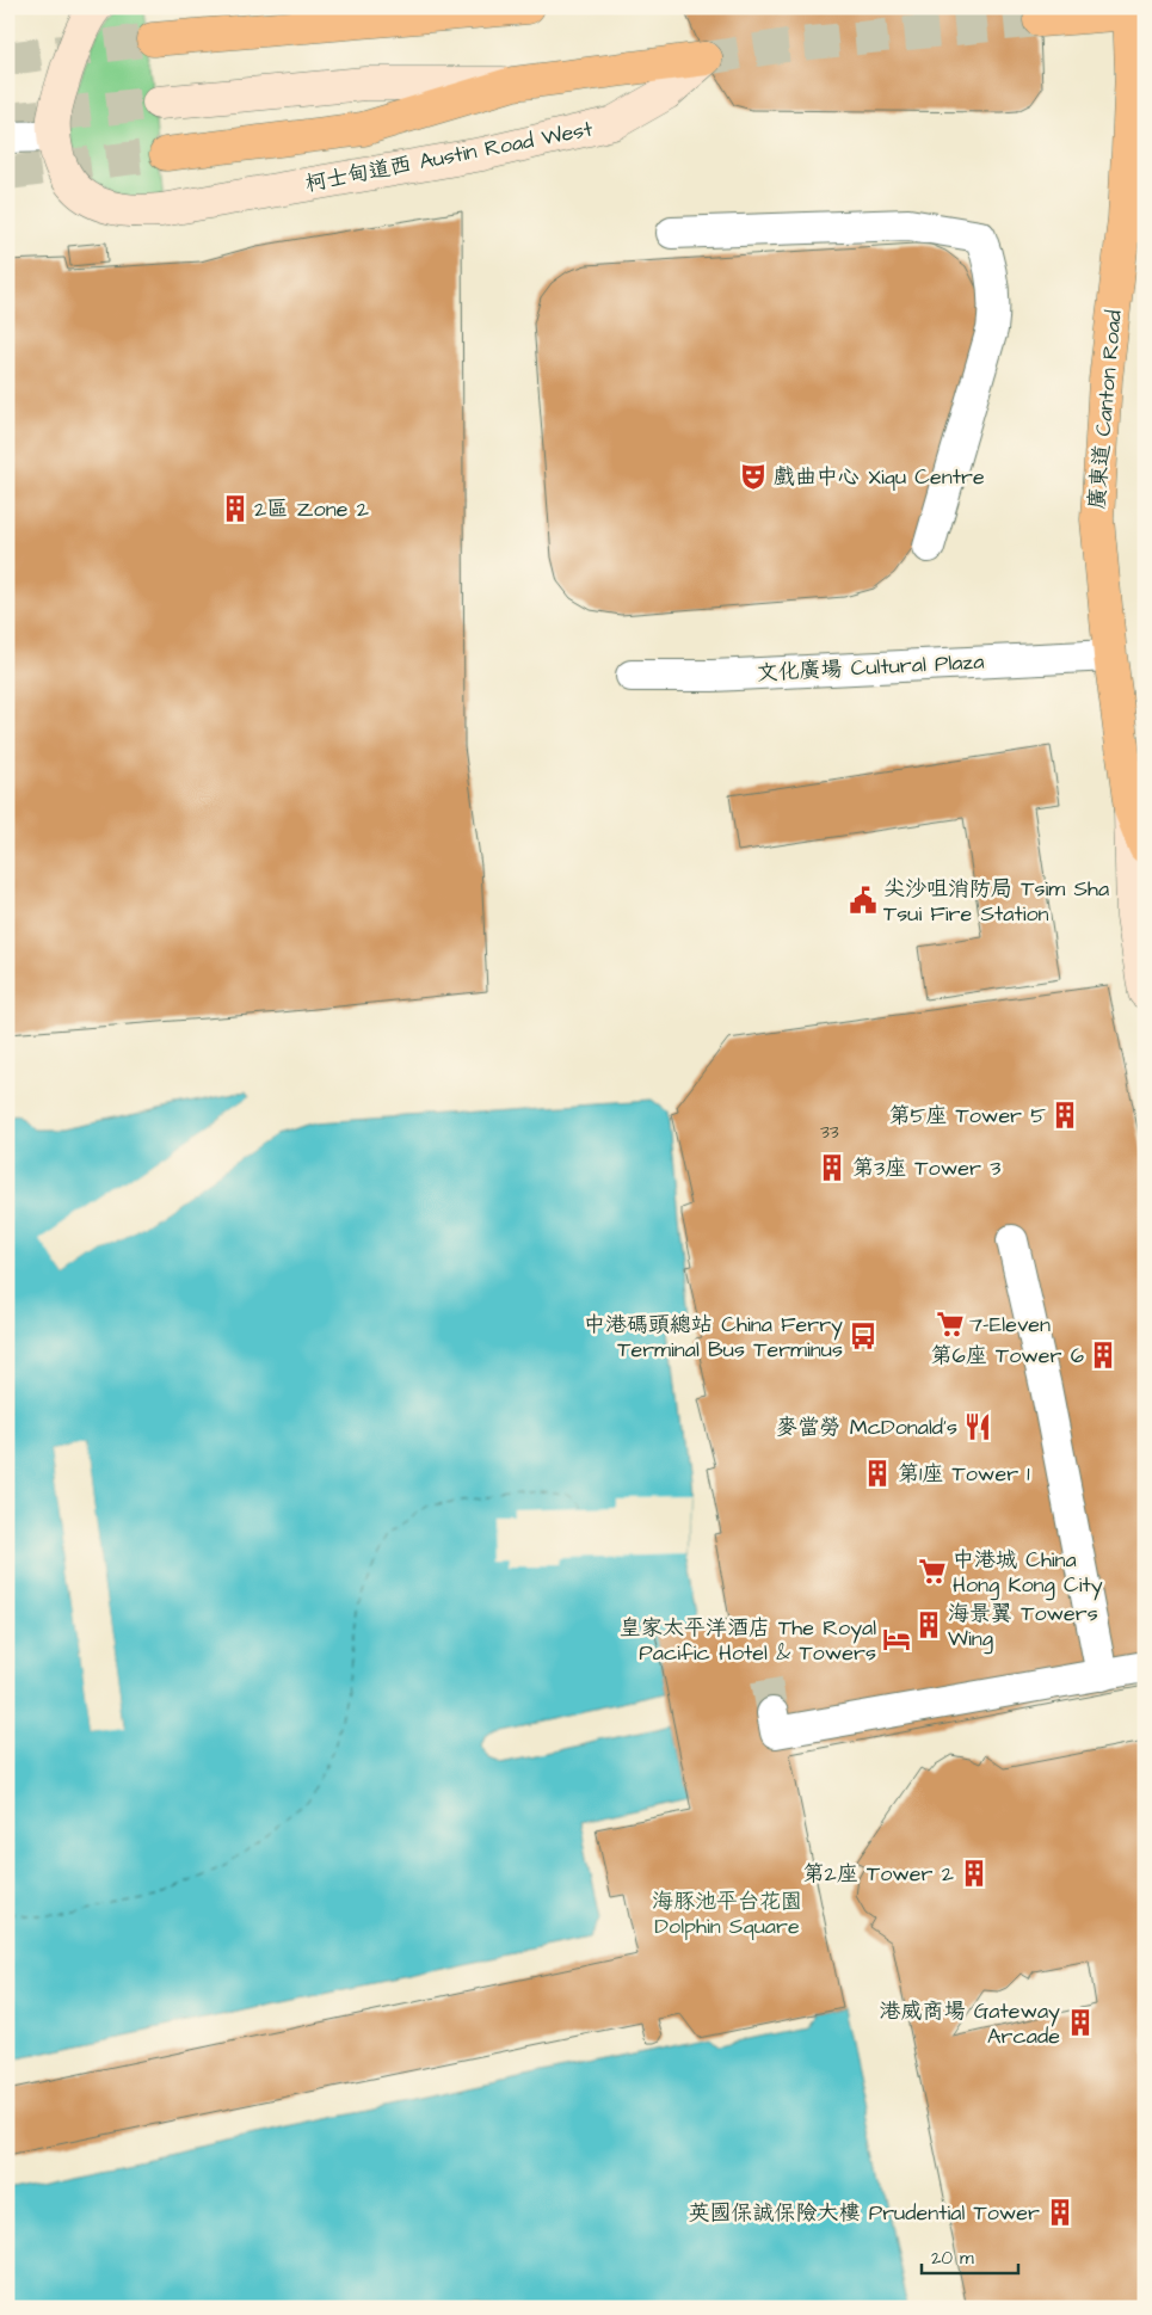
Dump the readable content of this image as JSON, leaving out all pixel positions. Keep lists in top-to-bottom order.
{
  "streets": {
    "main road": ["柯士甸道西 Austin Road West", "廣東道 Canton Road"],
    "street": ["文化廣場 Cultural Plaza"]
  },
  "crossings": [
    ["廣東道 Canton Road", "文化廣場 Cultural Plaza"]
  ],
  "parks": ["海豚池平台花園 Dolphin Square"],
  "places": {
    "theatre": ["戲曲中心 Xiqu Centre"],
    "building": [
      "2區 Zone 2",
      "第5座 Tower 5",
      "第3座 Tower 3",
      "第6座 Tower 6",
      "第1座 Tower 1",
      "海景翼 Towers Wing",
      "第2座 Tower 2",
      "港威商場 Gateway Arcade",
      "英國保誠保險大樓 Prudential Tower"
    ],
    "public building": ["尖沙咀消防局 Tsim Sha Tsui Fire Station"],
    "supermarket": ["7-Eleven", "中港城 China Hong Kong City"],
    "bus stop": ["中港碼頭總站 China Ferry Terminal Bus Terminus"],
    "restaurant": ["麥當勞 McDonald's"],
    "hotel": ["皇家太平洋酒店 The Royal Pacific Hotel & Towers"]
  },
  "house_numbers": ["33"],
  "scale_bar": "20 m"
}
